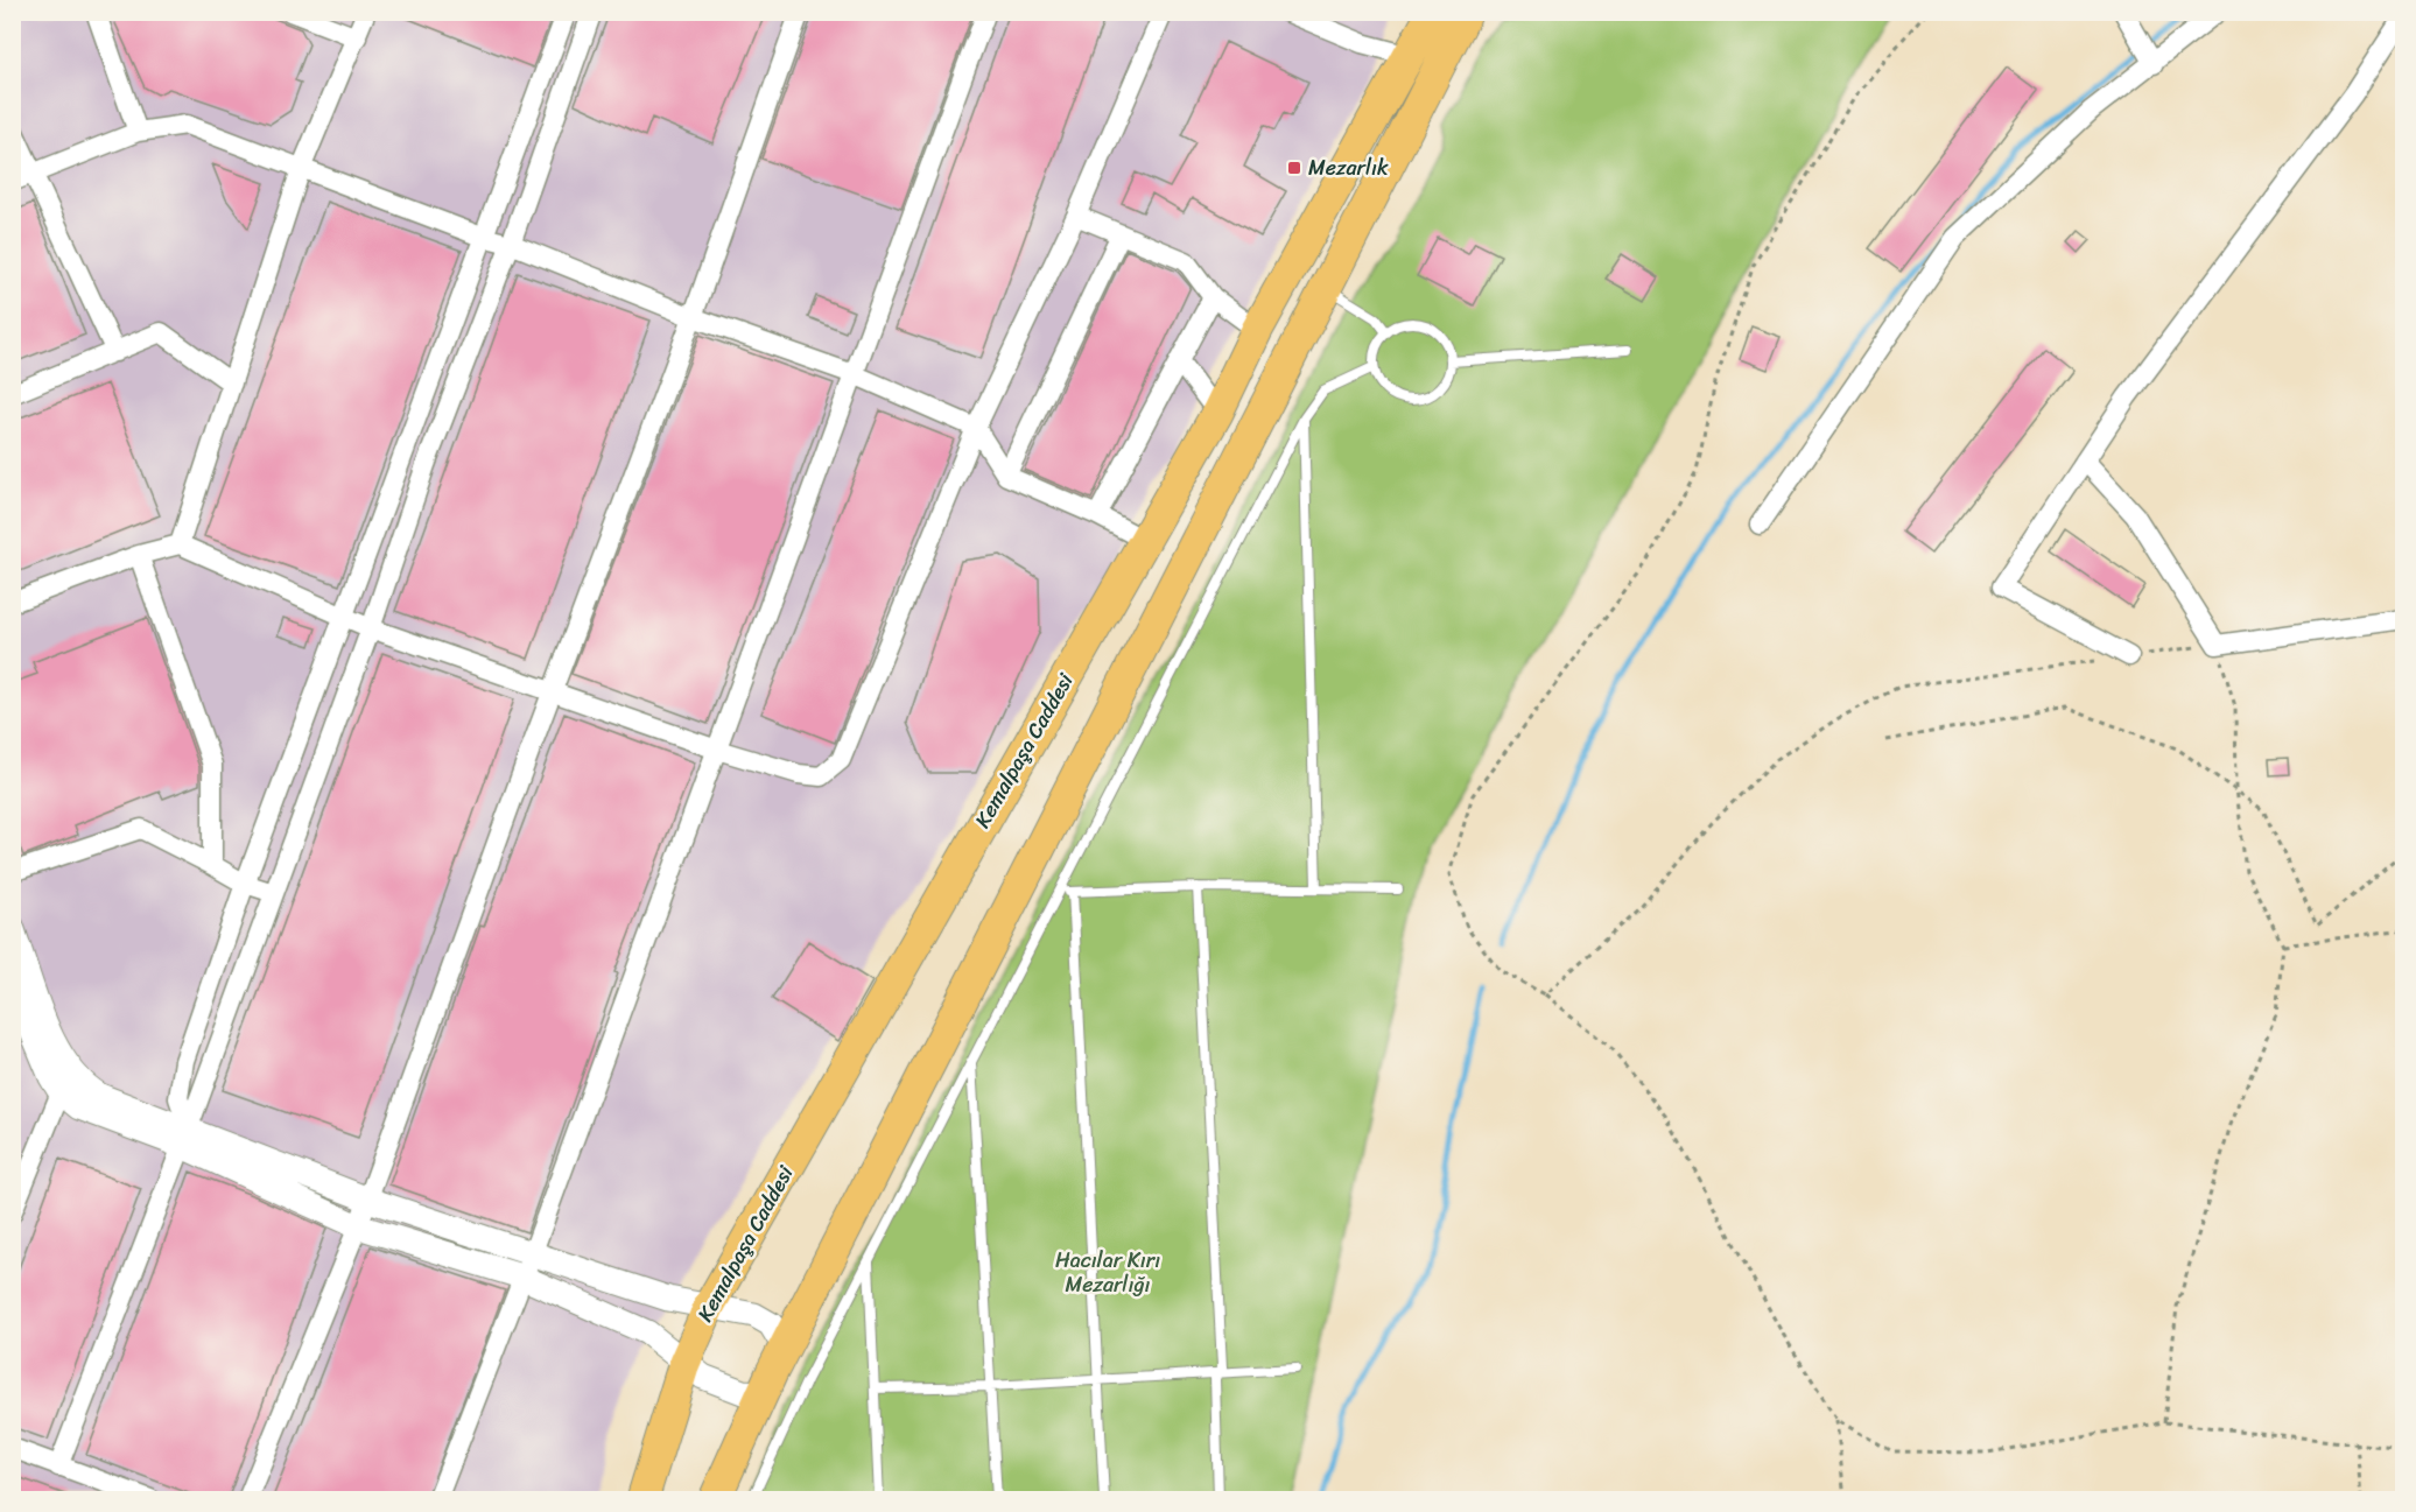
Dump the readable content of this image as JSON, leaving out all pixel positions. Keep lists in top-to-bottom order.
{
  "streets": {
    "main road": ["Kemalpaşa Caddesi"]
  },
  "parks": ["Hacılar Kırı Mezarlığı"],
  "places": {
    "transit": ["Mezarlık"]
  }
}
